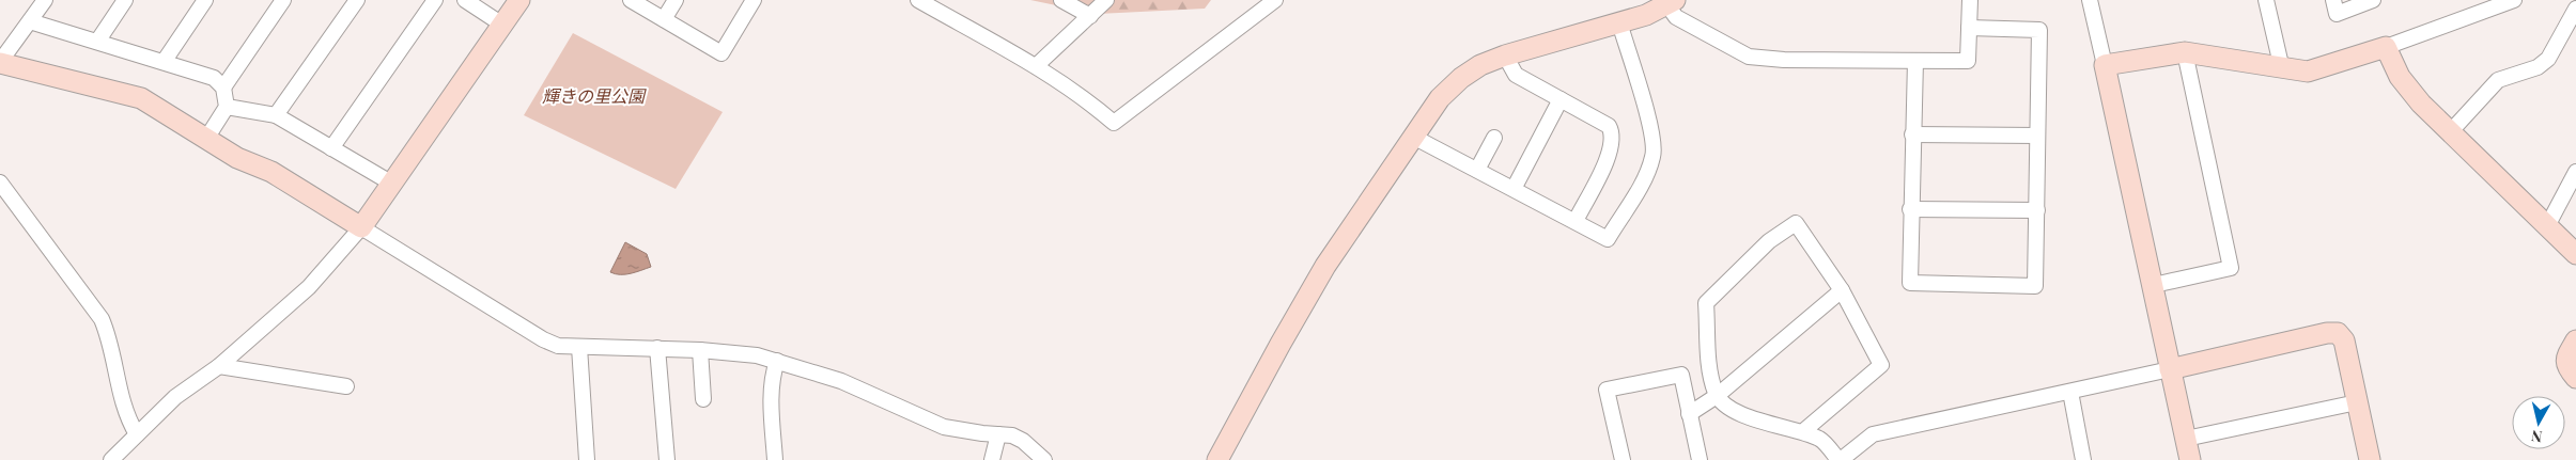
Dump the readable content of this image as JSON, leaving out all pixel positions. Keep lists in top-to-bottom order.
{
  "parks": ["輝きの里公園"],
  "north": "bottom"
}
